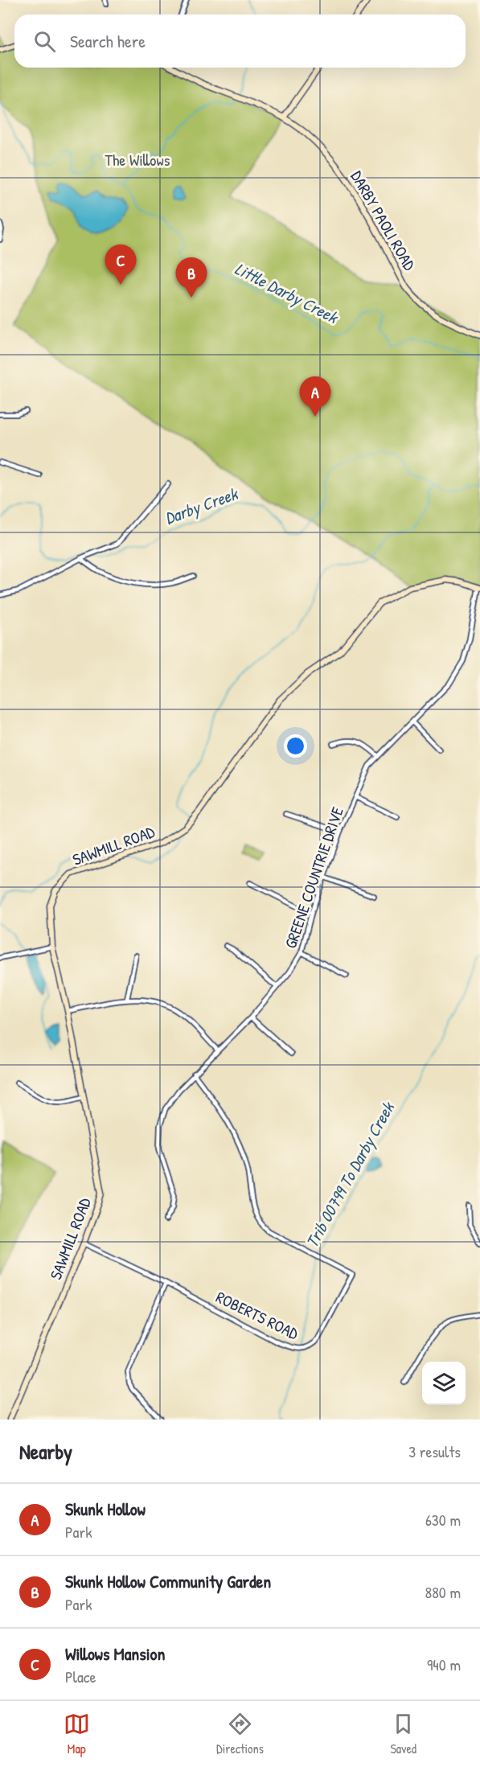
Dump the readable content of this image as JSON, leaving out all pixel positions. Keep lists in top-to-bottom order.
{
  "streets": {
    "street": [
      "DARBY PAOLI ROAD",
      "SAWMILL ROAD",
      "GREENE COUNTRIE DRIVE",
      "ROBERTS ROAD"
    ]
  },
  "crossings": [
    ["SAWMILL ROAD", "GREENE COUNTRIE DRIVE"],
    ["SAWMILL ROAD", "ROBERTS ROAD"],
    ["GREENE COUNTRIE DRIVE", "ROBERTS ROAD"]
  ],
  "water": ["Little Darby Creek", "Darby Creek", "Trib 00799 To Darby Creek"],
  "parks": ["The Willows"],
  "page": {
    "search": "Search here",
    "pins": ["C", "B", "A"],
    "heading": ["Nearby", "3 results"],
    "list": [
      {
        "mark": "A",
        "name": "Skunk Hollow",
        "note": "Park",
        "value": "630 m"
      },
      {
        "mark": "B",
        "name": "Skunk Hollow Community Garden",
        "note": "Park",
        "value": "880 m"
      },
      {
        "mark": "C",
        "name": "Willows Mansion",
        "note": "Place",
        "value": "940 m"
      }
    ],
    "nav": ["Map", "Directions", "Saved"]
  }
}
